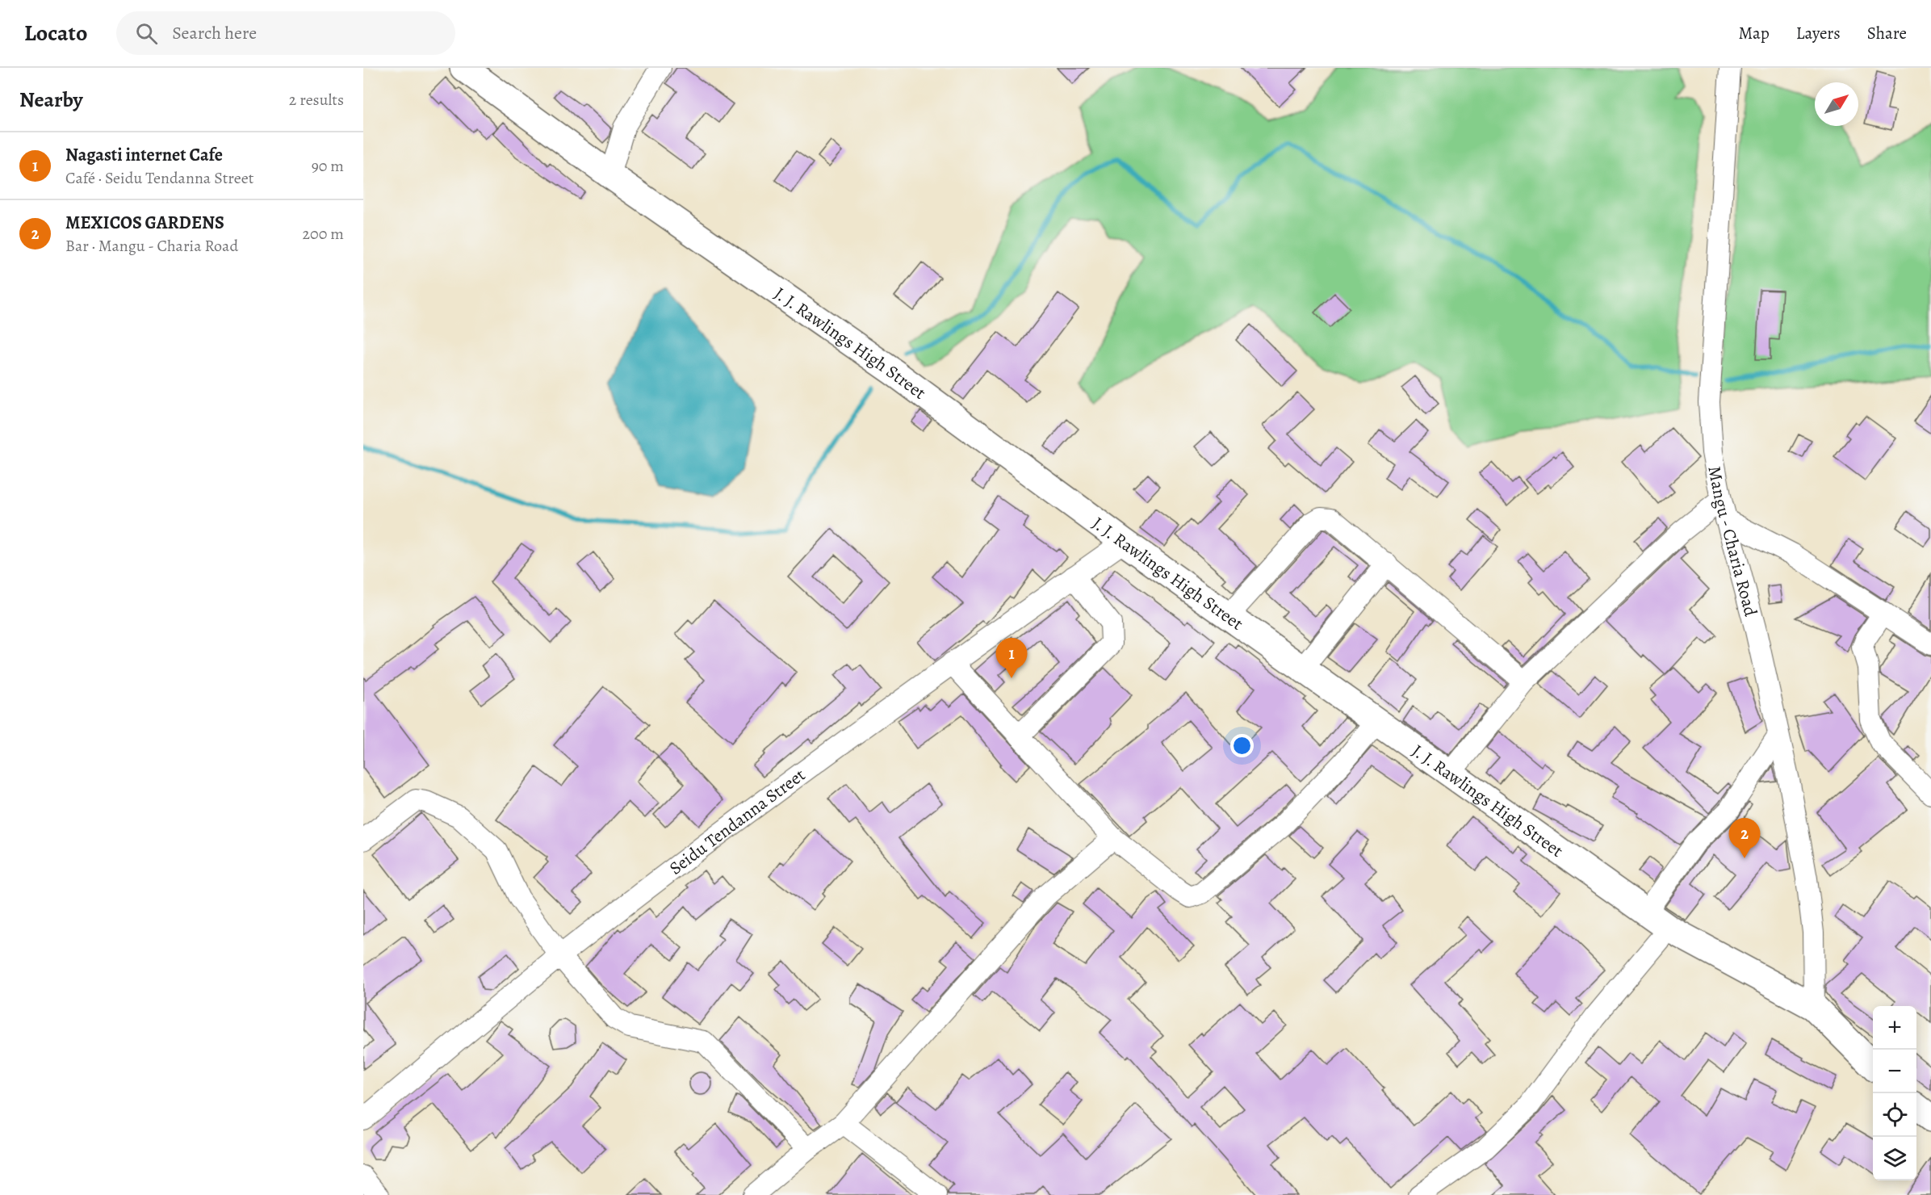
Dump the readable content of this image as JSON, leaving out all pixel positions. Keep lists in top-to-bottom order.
{
  "streets": {
    "main road": ["J. J. Rawlings High Street"],
    "street": ["Mangu - Charia Road", "Seidu Tendanna Street"]
  },
  "crossings": [
    ["J. J. Rawlings High Street", "Mangu - Charia Road"],
    ["J. J. Rawlings High Street", "Seidu Tendanna Street"]
  ],
  "north": "top right",
  "page": {
    "header": "Locato",
    "search": "Search here",
    "nav": ["Map", "Layers", "Share"],
    "heading": ["Nearby", "2 results"],
    "list": [
      {
        "mark": "1",
        "name": "Nagasti internet Cafe",
        "note": "Café · Seidu Tendanna Street",
        "value": "90 m"
      },
      {
        "mark": "2",
        "name": "MEXICOS GARDENS",
        "note": "Bar · Mangu - Charia Road",
        "value": "200 m"
      }
    ],
    "pins": ["1", "2"],
    "map_buttons": ["+", "−"]
  }
}
